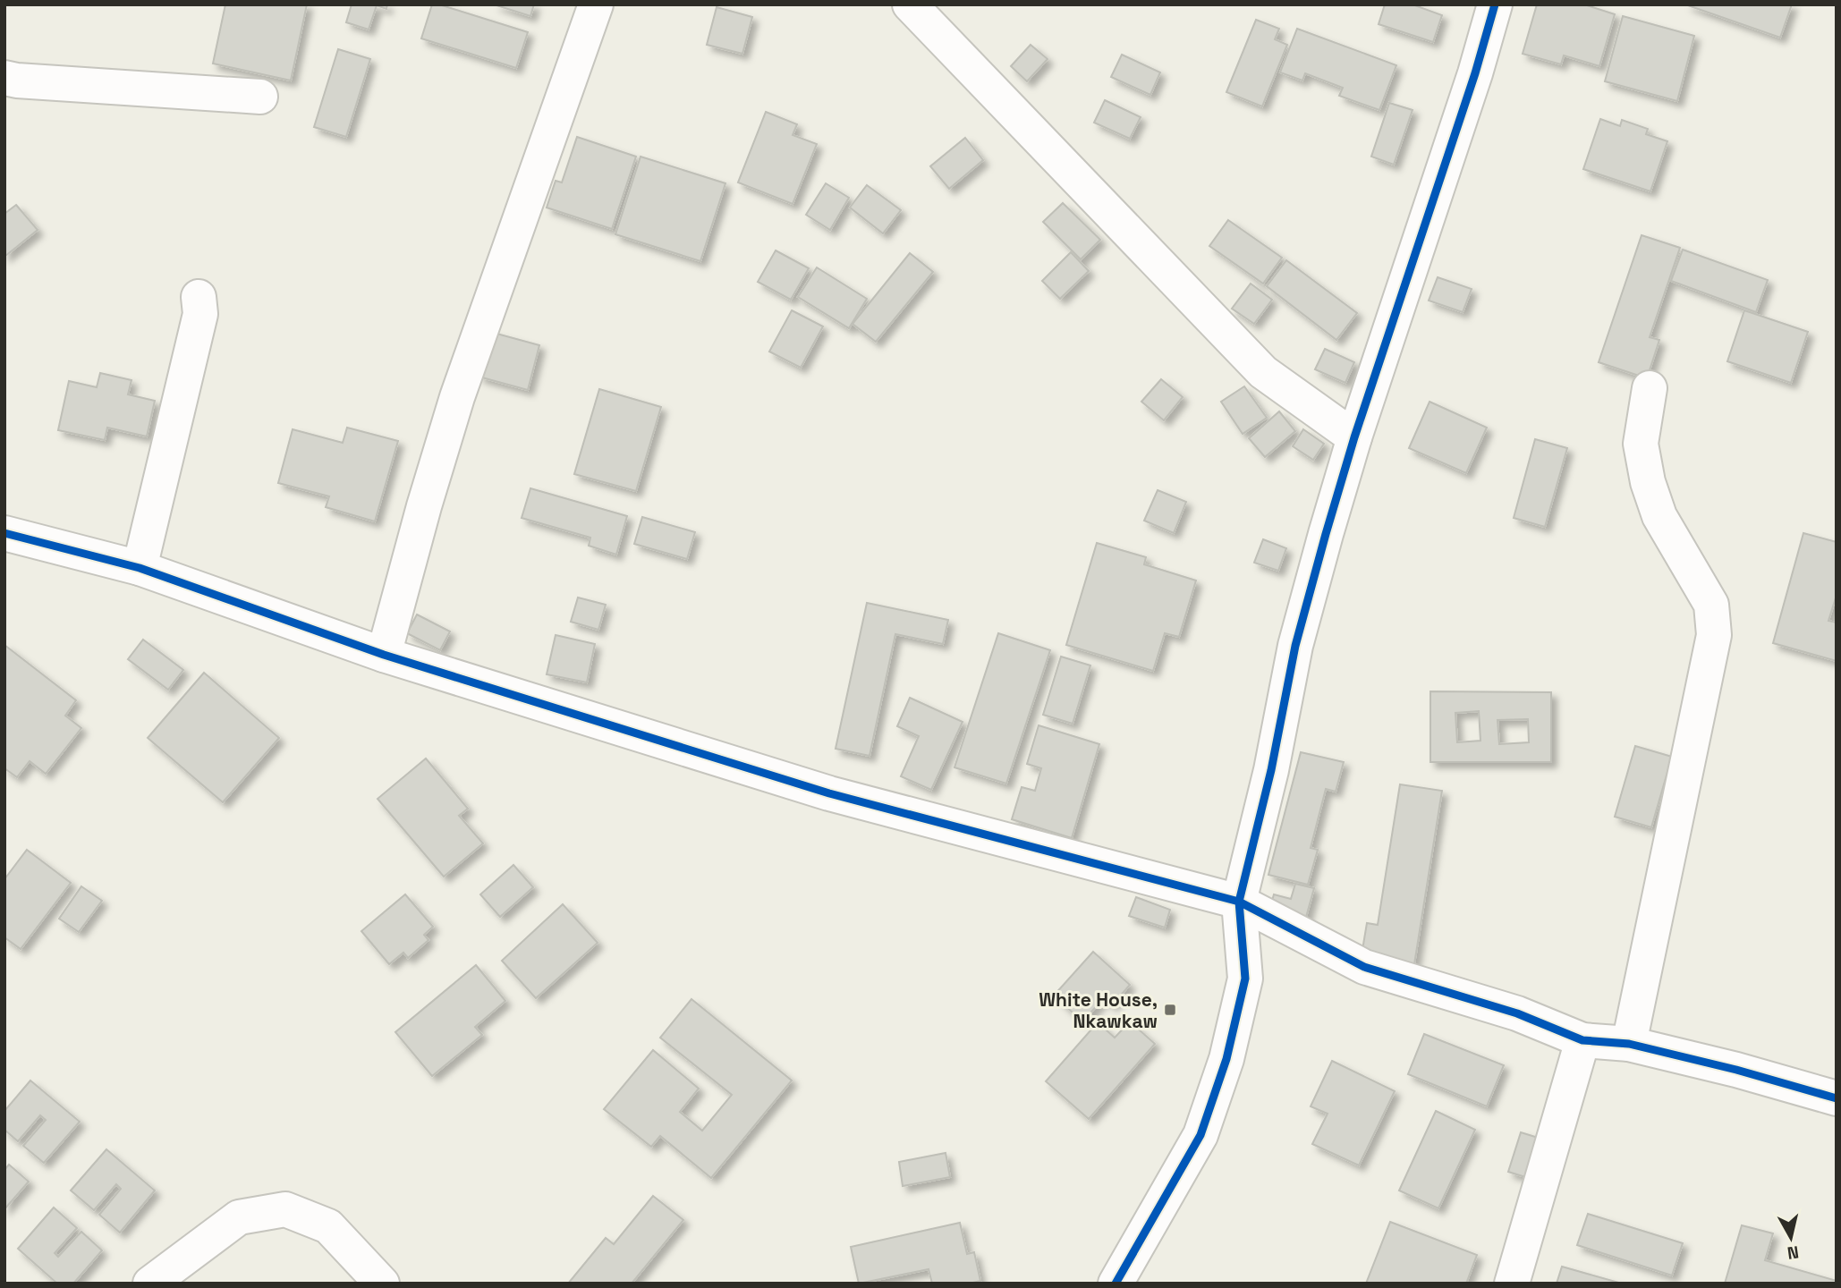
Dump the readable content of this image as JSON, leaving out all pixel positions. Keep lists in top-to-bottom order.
{
  "places": {
    "transit": ["White House, Nkawkaw"]
  },
  "north": "bottom"
}
